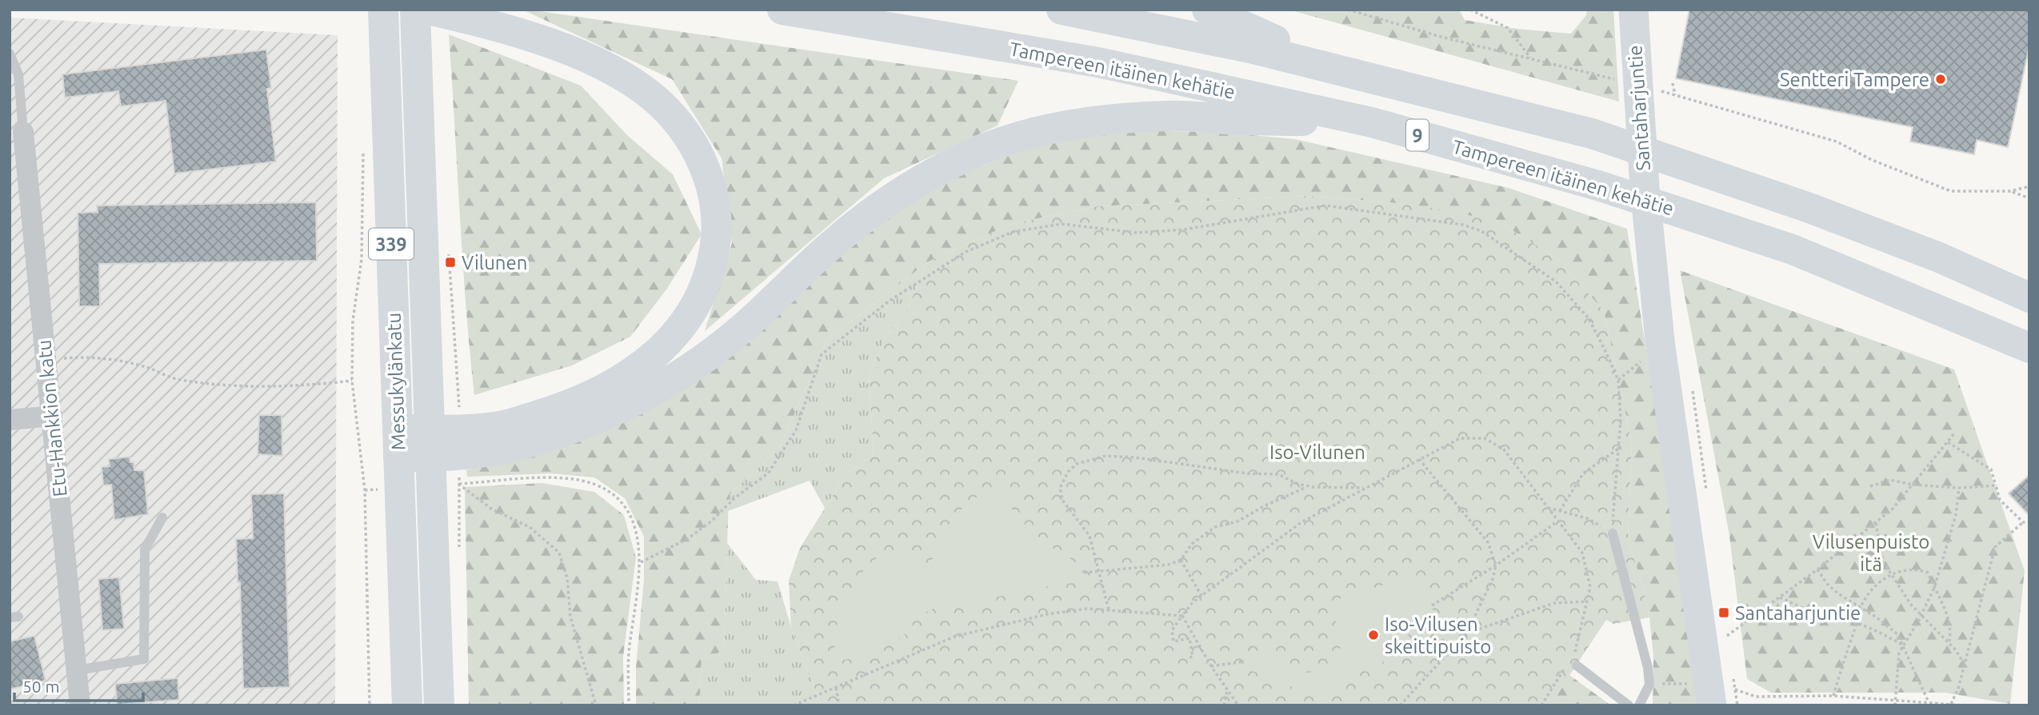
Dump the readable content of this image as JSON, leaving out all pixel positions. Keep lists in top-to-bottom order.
{
  "streets": {
    "main road": [
      "Tampereen itäinen kehätie",
      "Santaharjuntie",
      "9",
      "339",
      "Messukylänkatu"
    ],
    "street": ["Etu-Hankkion katu"]
  },
  "parks": ["Iso-Vilunen", "Vilusenpuisto itä"],
  "places": {
    "other": ["Sentteri Tampere", "Iso-Vilusen skeittipuisto"],
    "transit": ["Vilunen", "Santaharjuntie"]
  },
  "scale_bar": "50 m"
}
